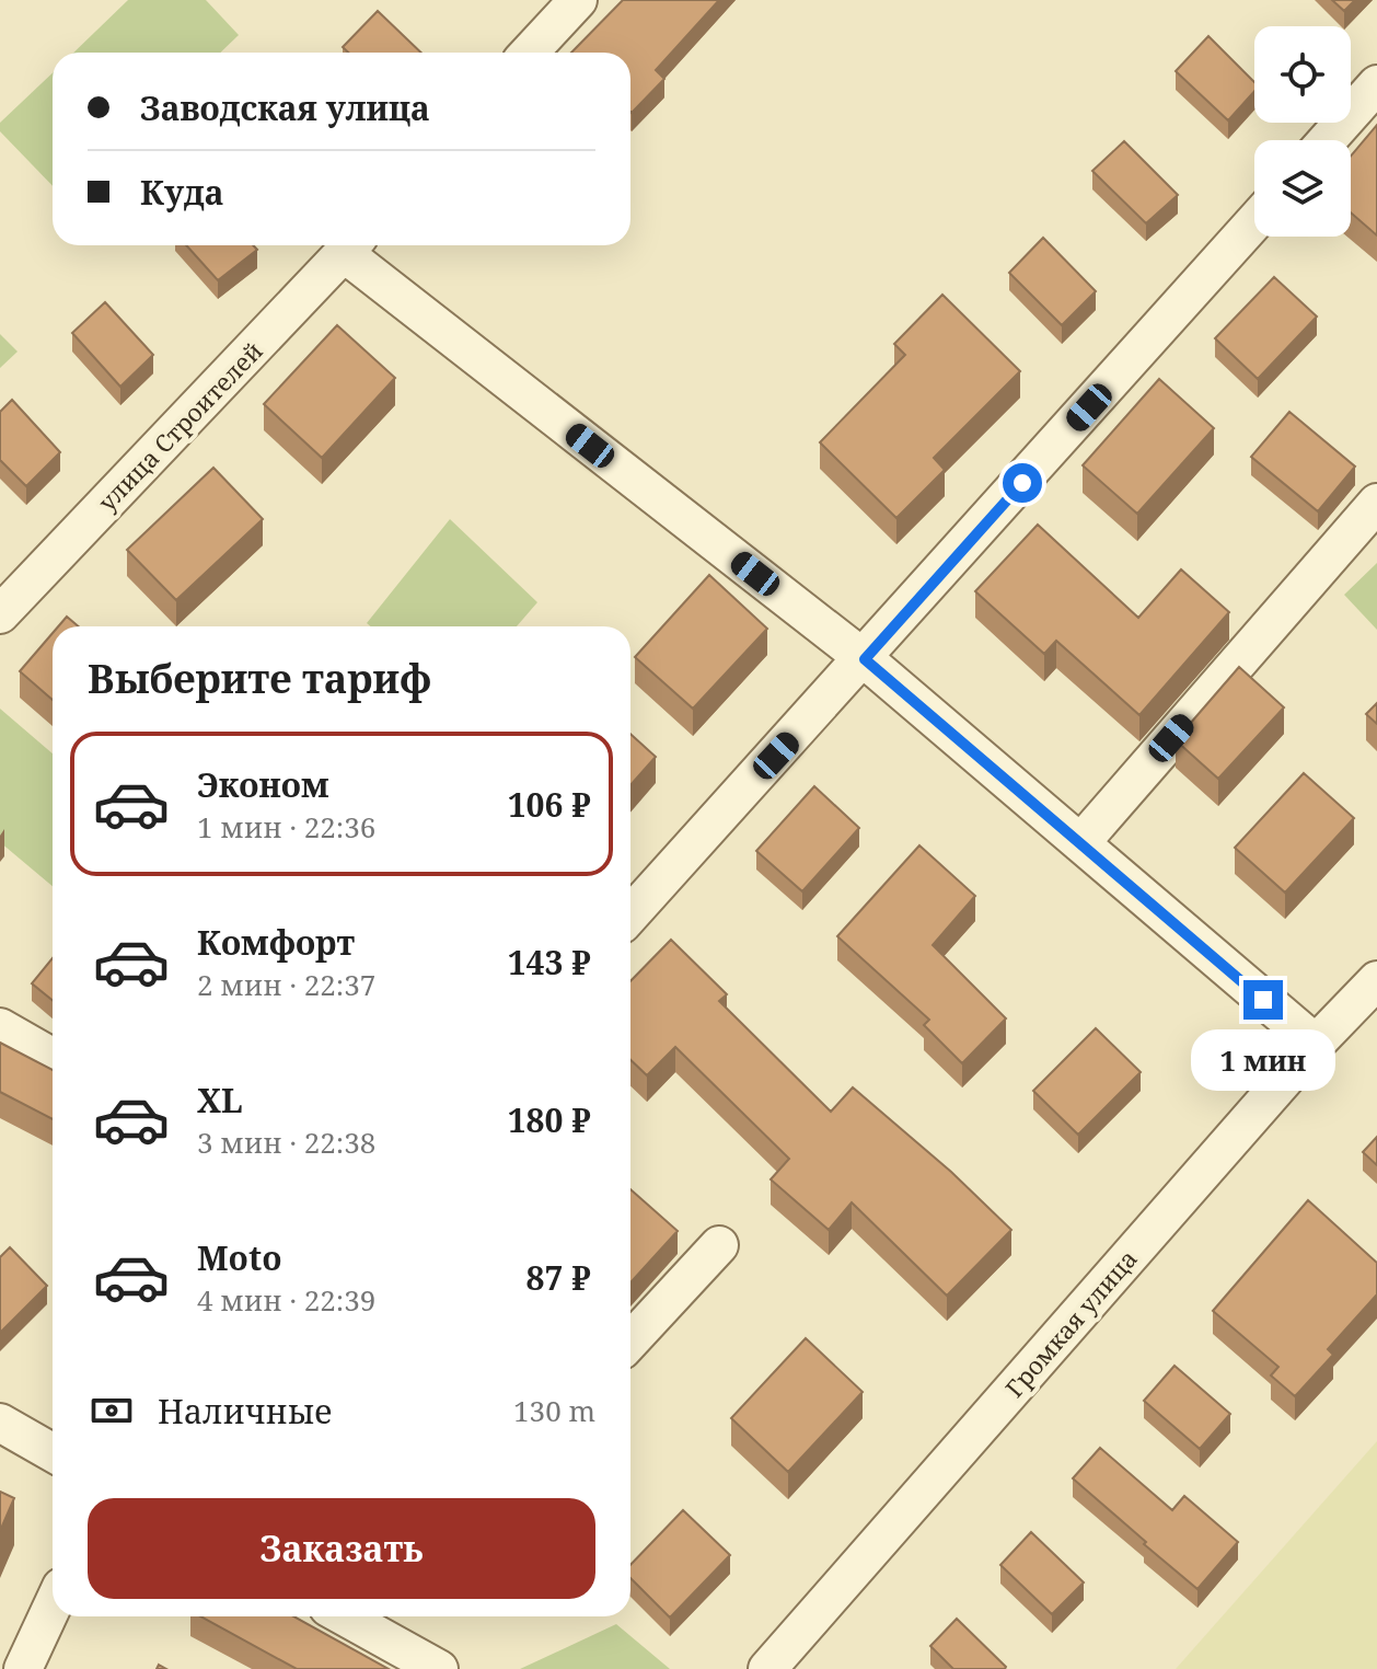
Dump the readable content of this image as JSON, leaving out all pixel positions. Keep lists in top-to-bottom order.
{
  "streets": {
    "street": ["улица Строителей", "Громкая улица"]
  },
  "page": {
    "banner": ["Заводская улица", "Куда"],
    "heading": "Выберите тариф",
    "list": [
      {
        "name": "Эконом",
        "note": "1 мин · 22:36",
        "value": "106 ₽"
      },
      {
        "name": "Комфорт",
        "note": "2 мин · 22:37",
        "value": "143 ₽"
      },
      {
        "name": "XL",
        "note": "3 мин · 22:38",
        "value": "180 ₽"
      },
      {
        "name": "Moto",
        "note": "4 мин · 22:39",
        "value": "87 ₽"
      }
    ],
    "bubble": "1 мин",
    "pay": ["Наличные", "130 m"],
    "buttons": "Заказать"
  }
}
